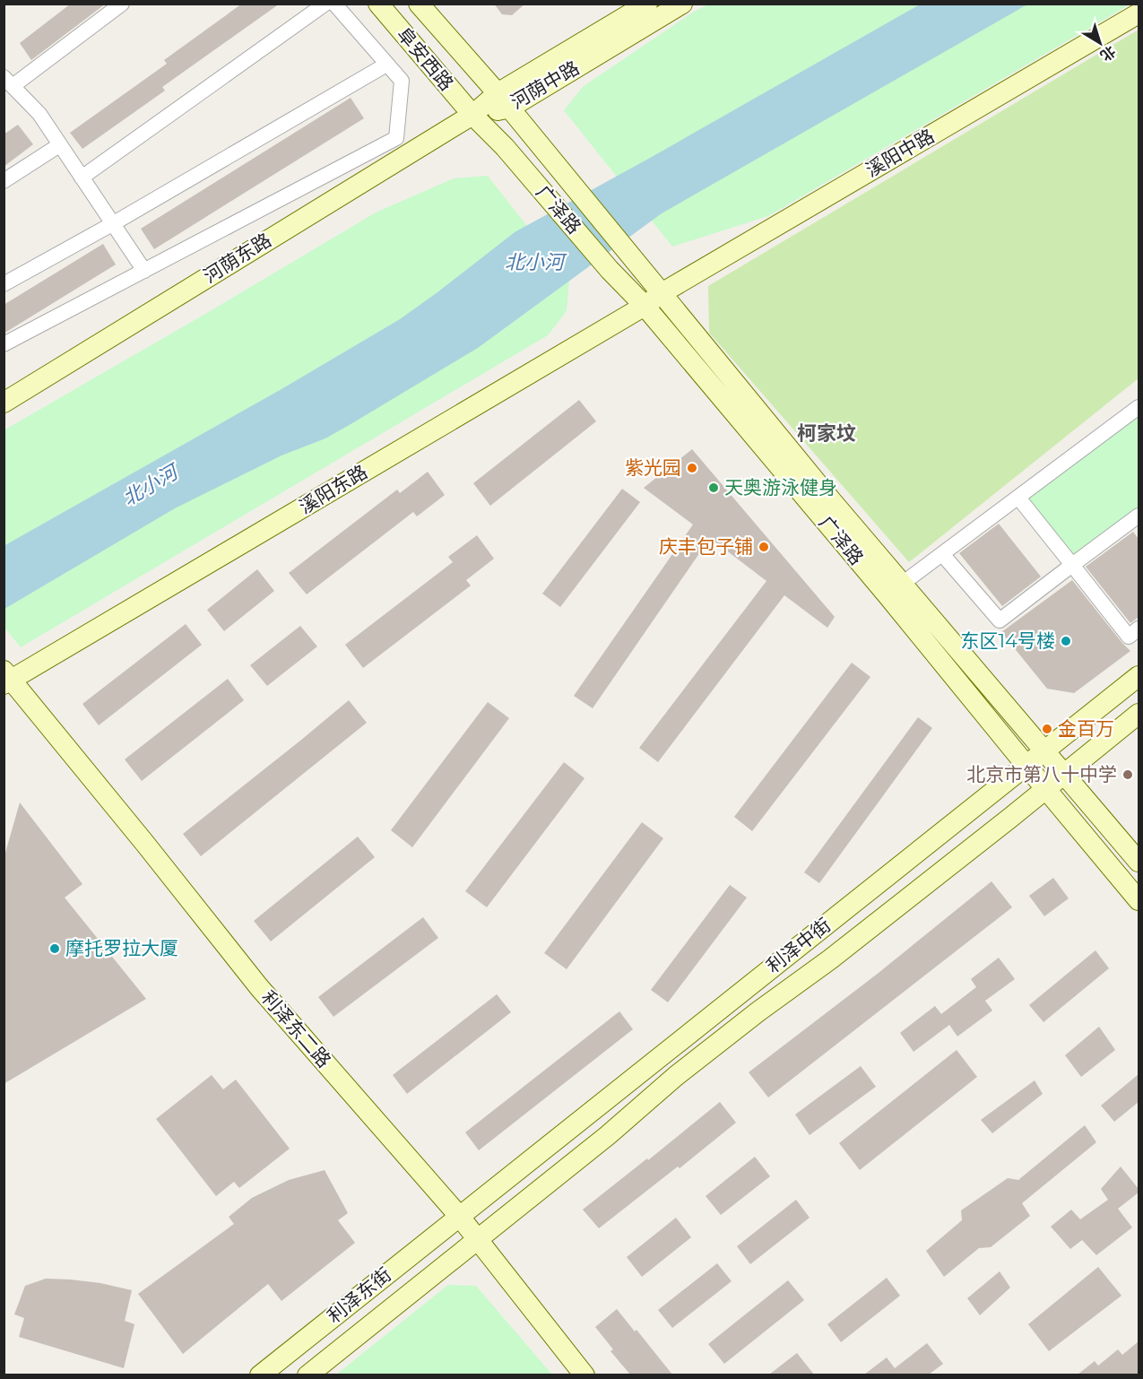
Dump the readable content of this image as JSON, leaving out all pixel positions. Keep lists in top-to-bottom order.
{
  "streets": {
    "street": [
      "阜安西路",
      "河荫中路",
      "溪阳中路",
      "广泽路",
      "河荫东路",
      "溪阳东路",
      "利泽中街",
      "利泽东二路",
      "利泽东街"
    ]
  },
  "crossings": [
    ["阜安西路", "河荫中路"],
    ["阜安西路", "广泽路"],
    ["阜安西路", "河荫东路"],
    ["河荫中路", "广泽路"],
    ["河荫中路", "河荫东路"],
    ["溪阳中路", "广泽路"],
    ["溪阳中路", "溪阳东路"],
    ["广泽路", "河荫东路"],
    ["广泽路", "溪阳东路"],
    ["广泽路", "利泽中街"],
    ["溪阳东路", "利泽东二路"],
    ["利泽中街", "利泽东二路"],
    ["利泽中街", "利泽东街"],
    ["利泽东二路", "利泽东街"]
  ],
  "districts": ["柯家坟"],
  "water": ["北小河"],
  "places": [
    "紫光园",
    "天奥游泳健身",
    "庆丰包子铺",
    "东区14号楼",
    "金百万",
    "北京市第八十中学",
    "摩托罗拉大厦"
  ],
  "north": "bottom right"
}
